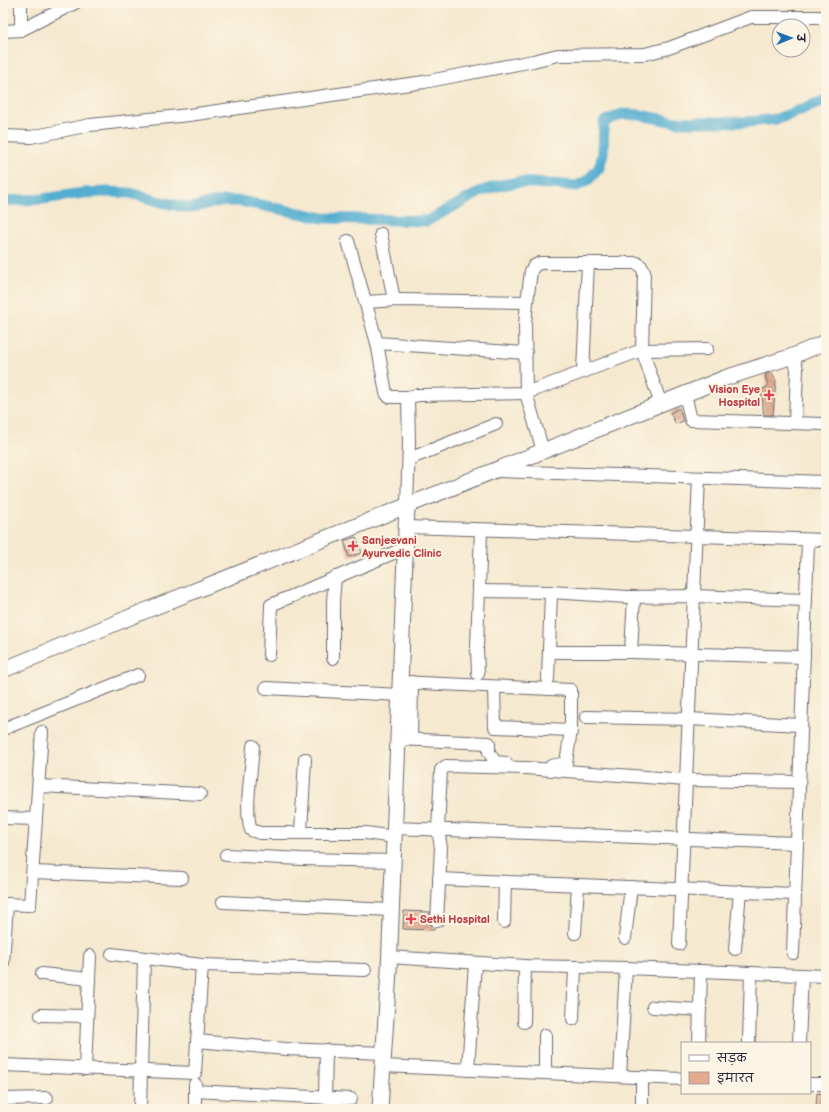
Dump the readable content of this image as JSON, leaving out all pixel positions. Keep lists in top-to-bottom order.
{
  "places": {
    "health": ["Vision Eye Hospital", "Sanjeevani Ayurvedic Clinic", "Sethi Hospital"]
  },
  "legend": ["सड़क", "इमारत"],
  "north": "right"
}
